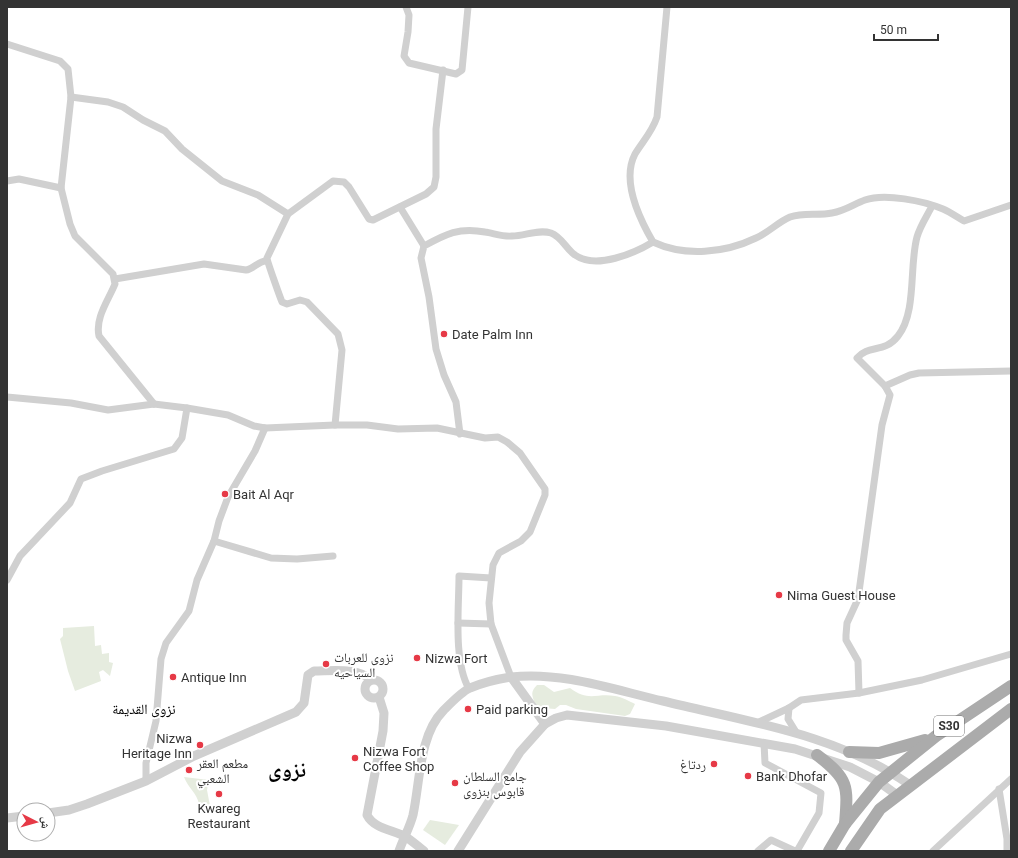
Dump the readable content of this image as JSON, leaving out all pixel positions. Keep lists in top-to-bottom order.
{
  "streets": {
    "main road": ["S30"]
  },
  "districts": ["نزوى القديمة", "نزوى"],
  "places": [
    "Date Palm Inn",
    "Bait Al Aqr",
    "Nima Guest House",
    "Nizwa Fort",
    "نزوى للعربات السياحيه",
    "Antique Inn",
    "Paid parking",
    "Nizwa Heritage Inn",
    "Nizwa Fort Coffee Shop",
    "ردتاغ",
    "مطعم العقر الشعبي",
    "Bank Dhofar",
    "جامع السلطان قابوس بنزوى",
    "Kwareg Restaurant"
  ],
  "scale_bar": "50 m",
  "north": "right"
}
